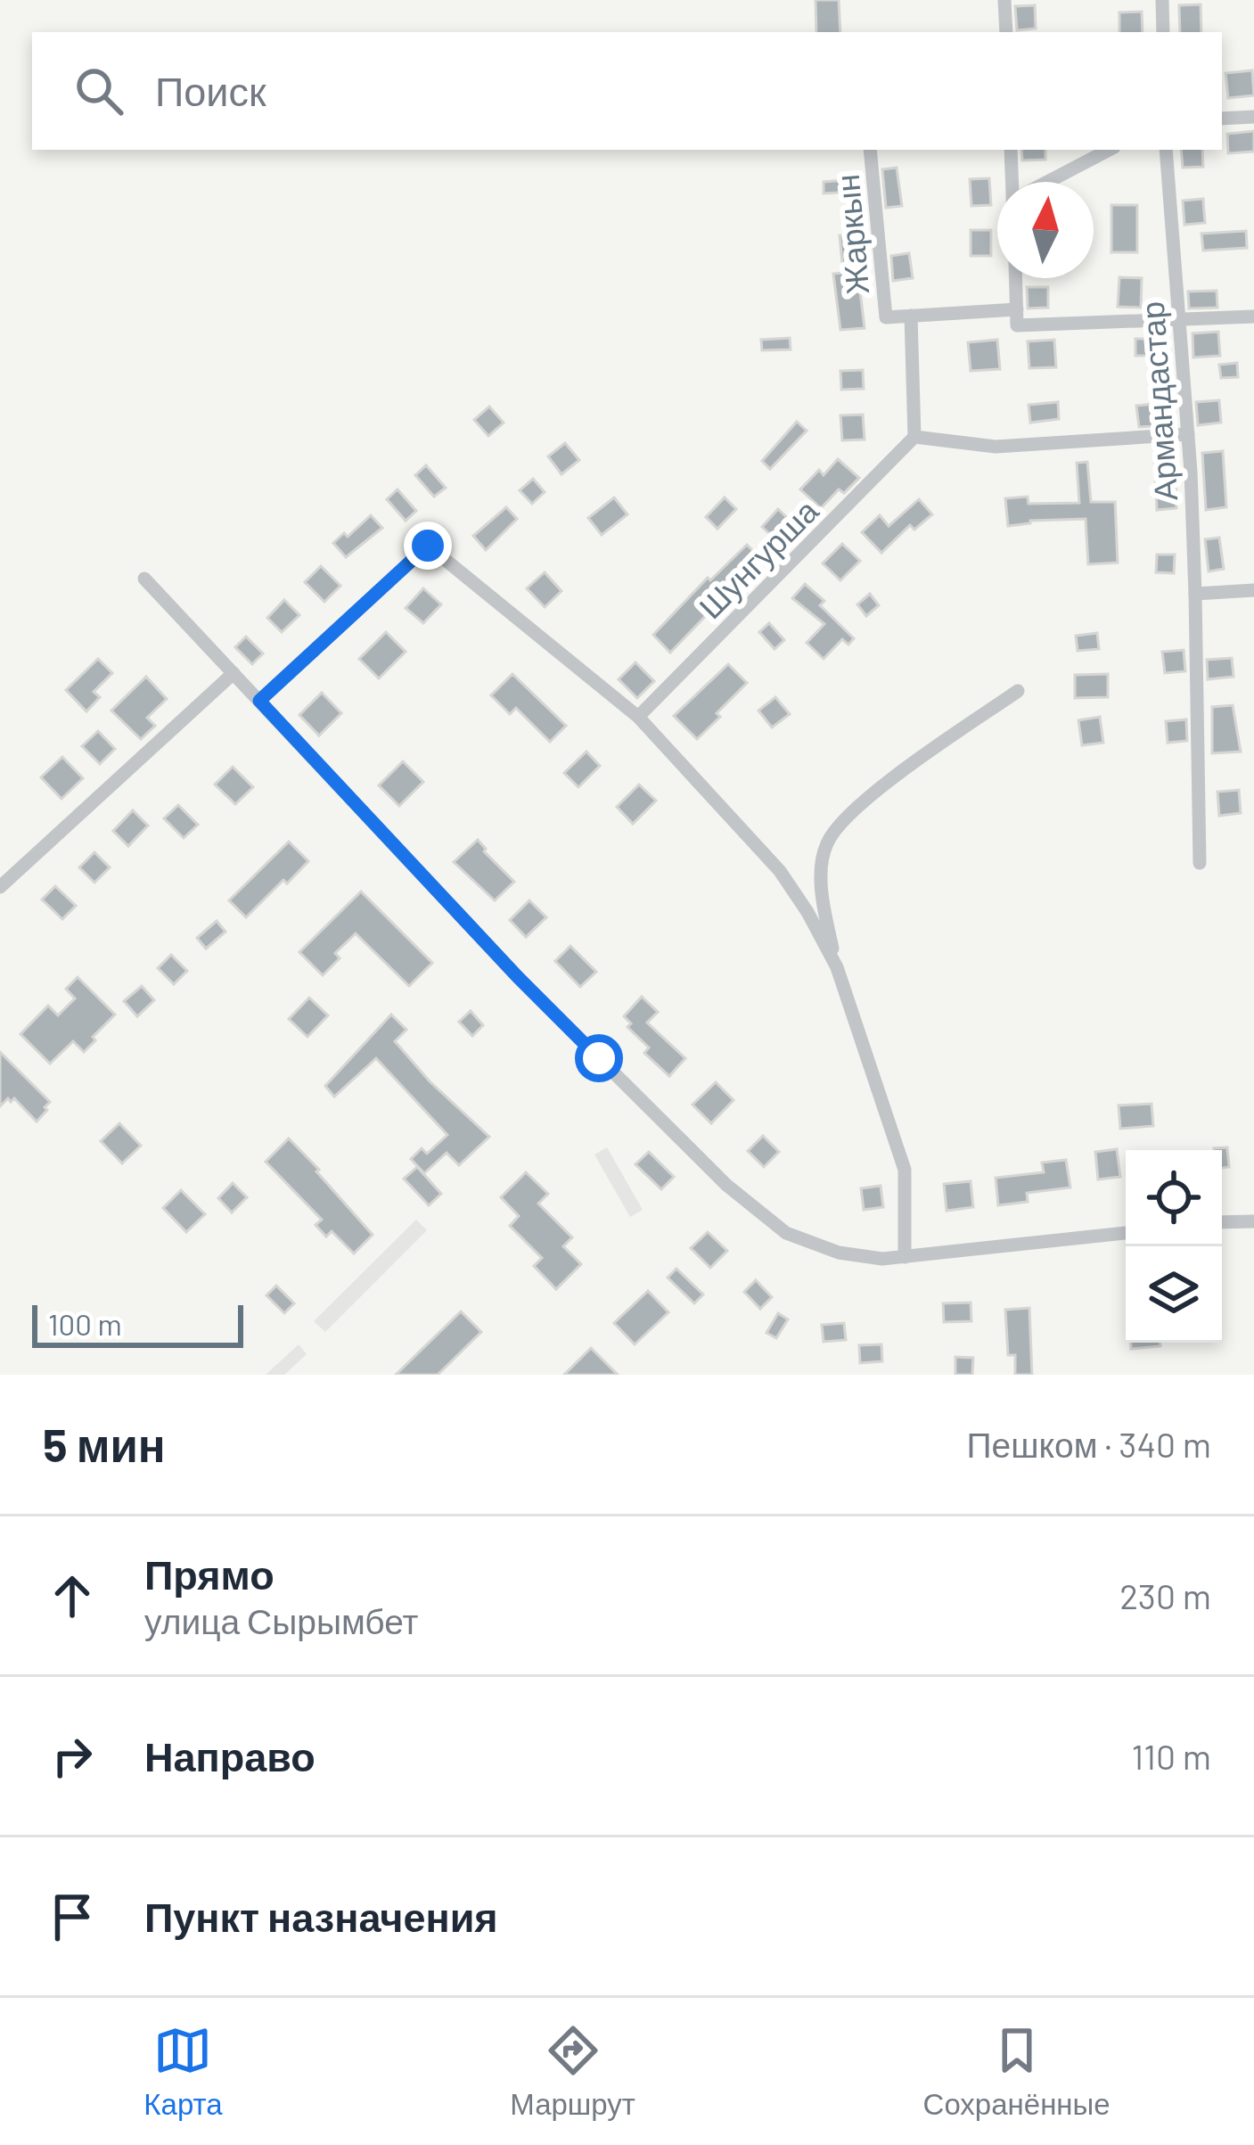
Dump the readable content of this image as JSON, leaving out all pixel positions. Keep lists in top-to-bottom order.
{
  "streets": {
    "street": ["Жаркын", "Армандастар", "Шунгурша"]
  },
  "scale_bar": "100 m",
  "north": "top",
  "page": {
    "search": "Поиск",
    "scale": "100 m",
    "heading": ["5 мин", "Пешком · 340 m"],
    "list": [
      ["Прямо", "улица Сырымбет", "230 m"],
      ["Направо", "110 m"],
      "Пункт назначения"
    ],
    "nav": ["Карта", "Маршрут", "Сохранённые"]
  }
}
